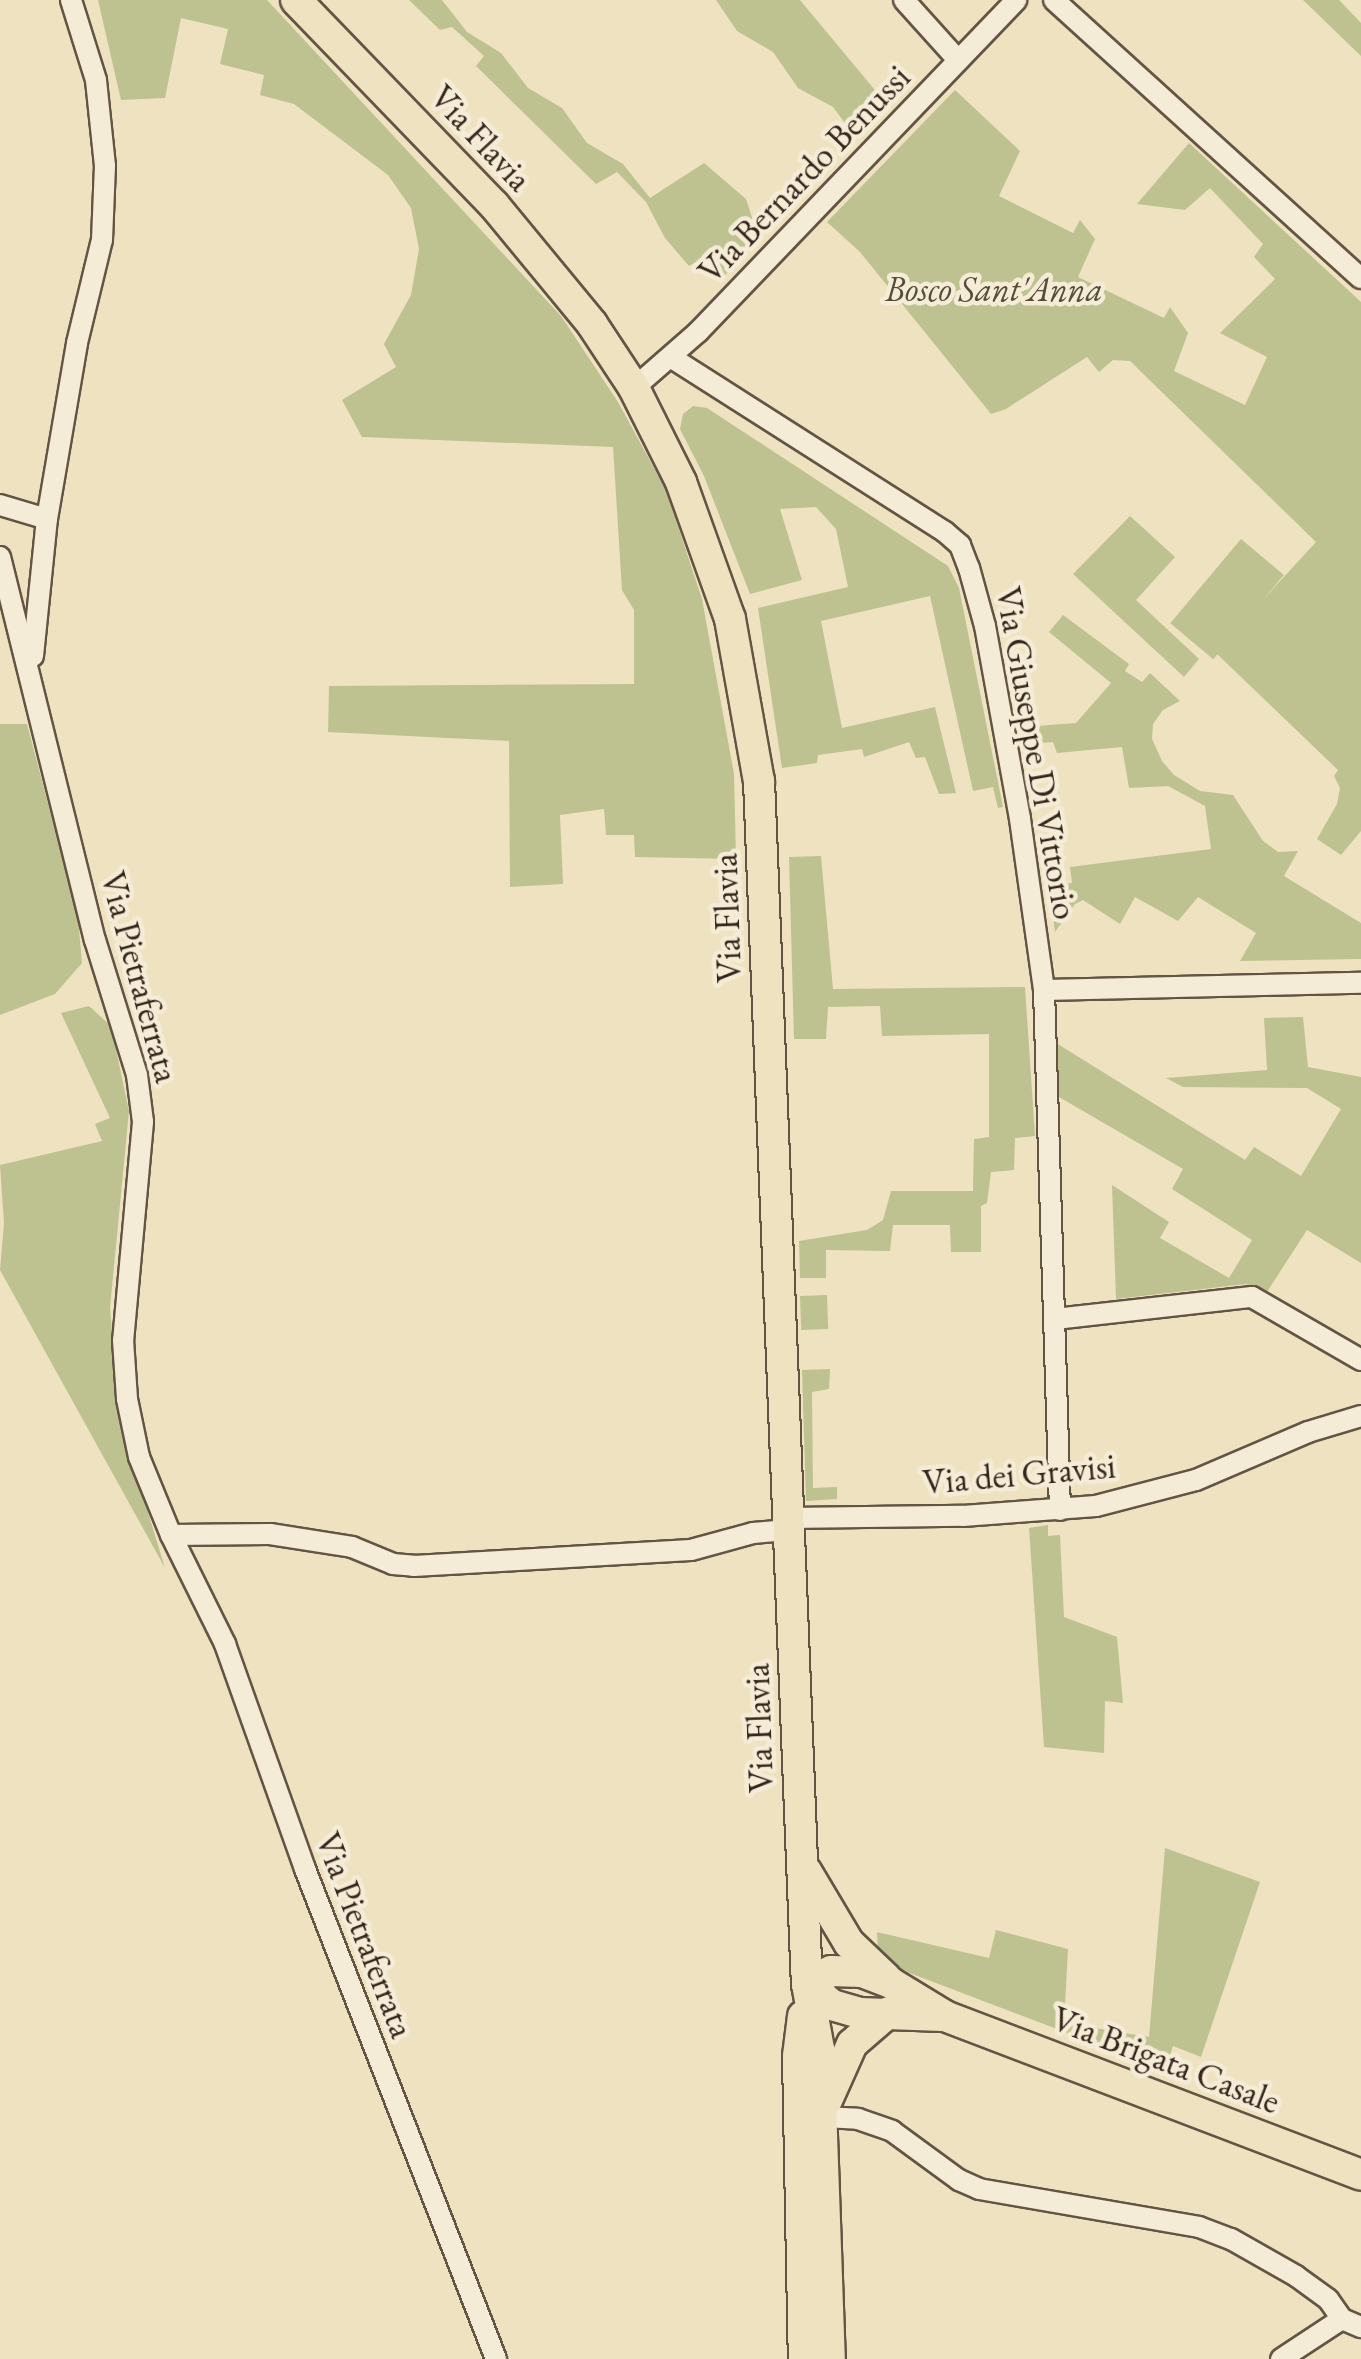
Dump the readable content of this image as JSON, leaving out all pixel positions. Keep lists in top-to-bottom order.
{
  "streets": {
    "main road": ["Via Flavia", "Via Brigata Casale"],
    "street": [
      "Via Bernardo Benussi",
      "Via Giuseppe Di Vittorio",
      "Via Pietraferrata",
      "Via dei Gravisi"
    ]
  },
  "crossings": [
    ["Via Flavia", "Via Bernardo Benussi"],
    ["Via Flavia", "Via dei Gravisi"],
    ["Via Flavia", "Via Brigata Casale"],
    ["Via Bernardo Benussi", "Via Giuseppe Di Vittorio"],
    ["Via Giuseppe Di Vittorio", "Via dei Gravisi"]
  ],
  "parks": ["Bosco Sant'Anna"]
}
